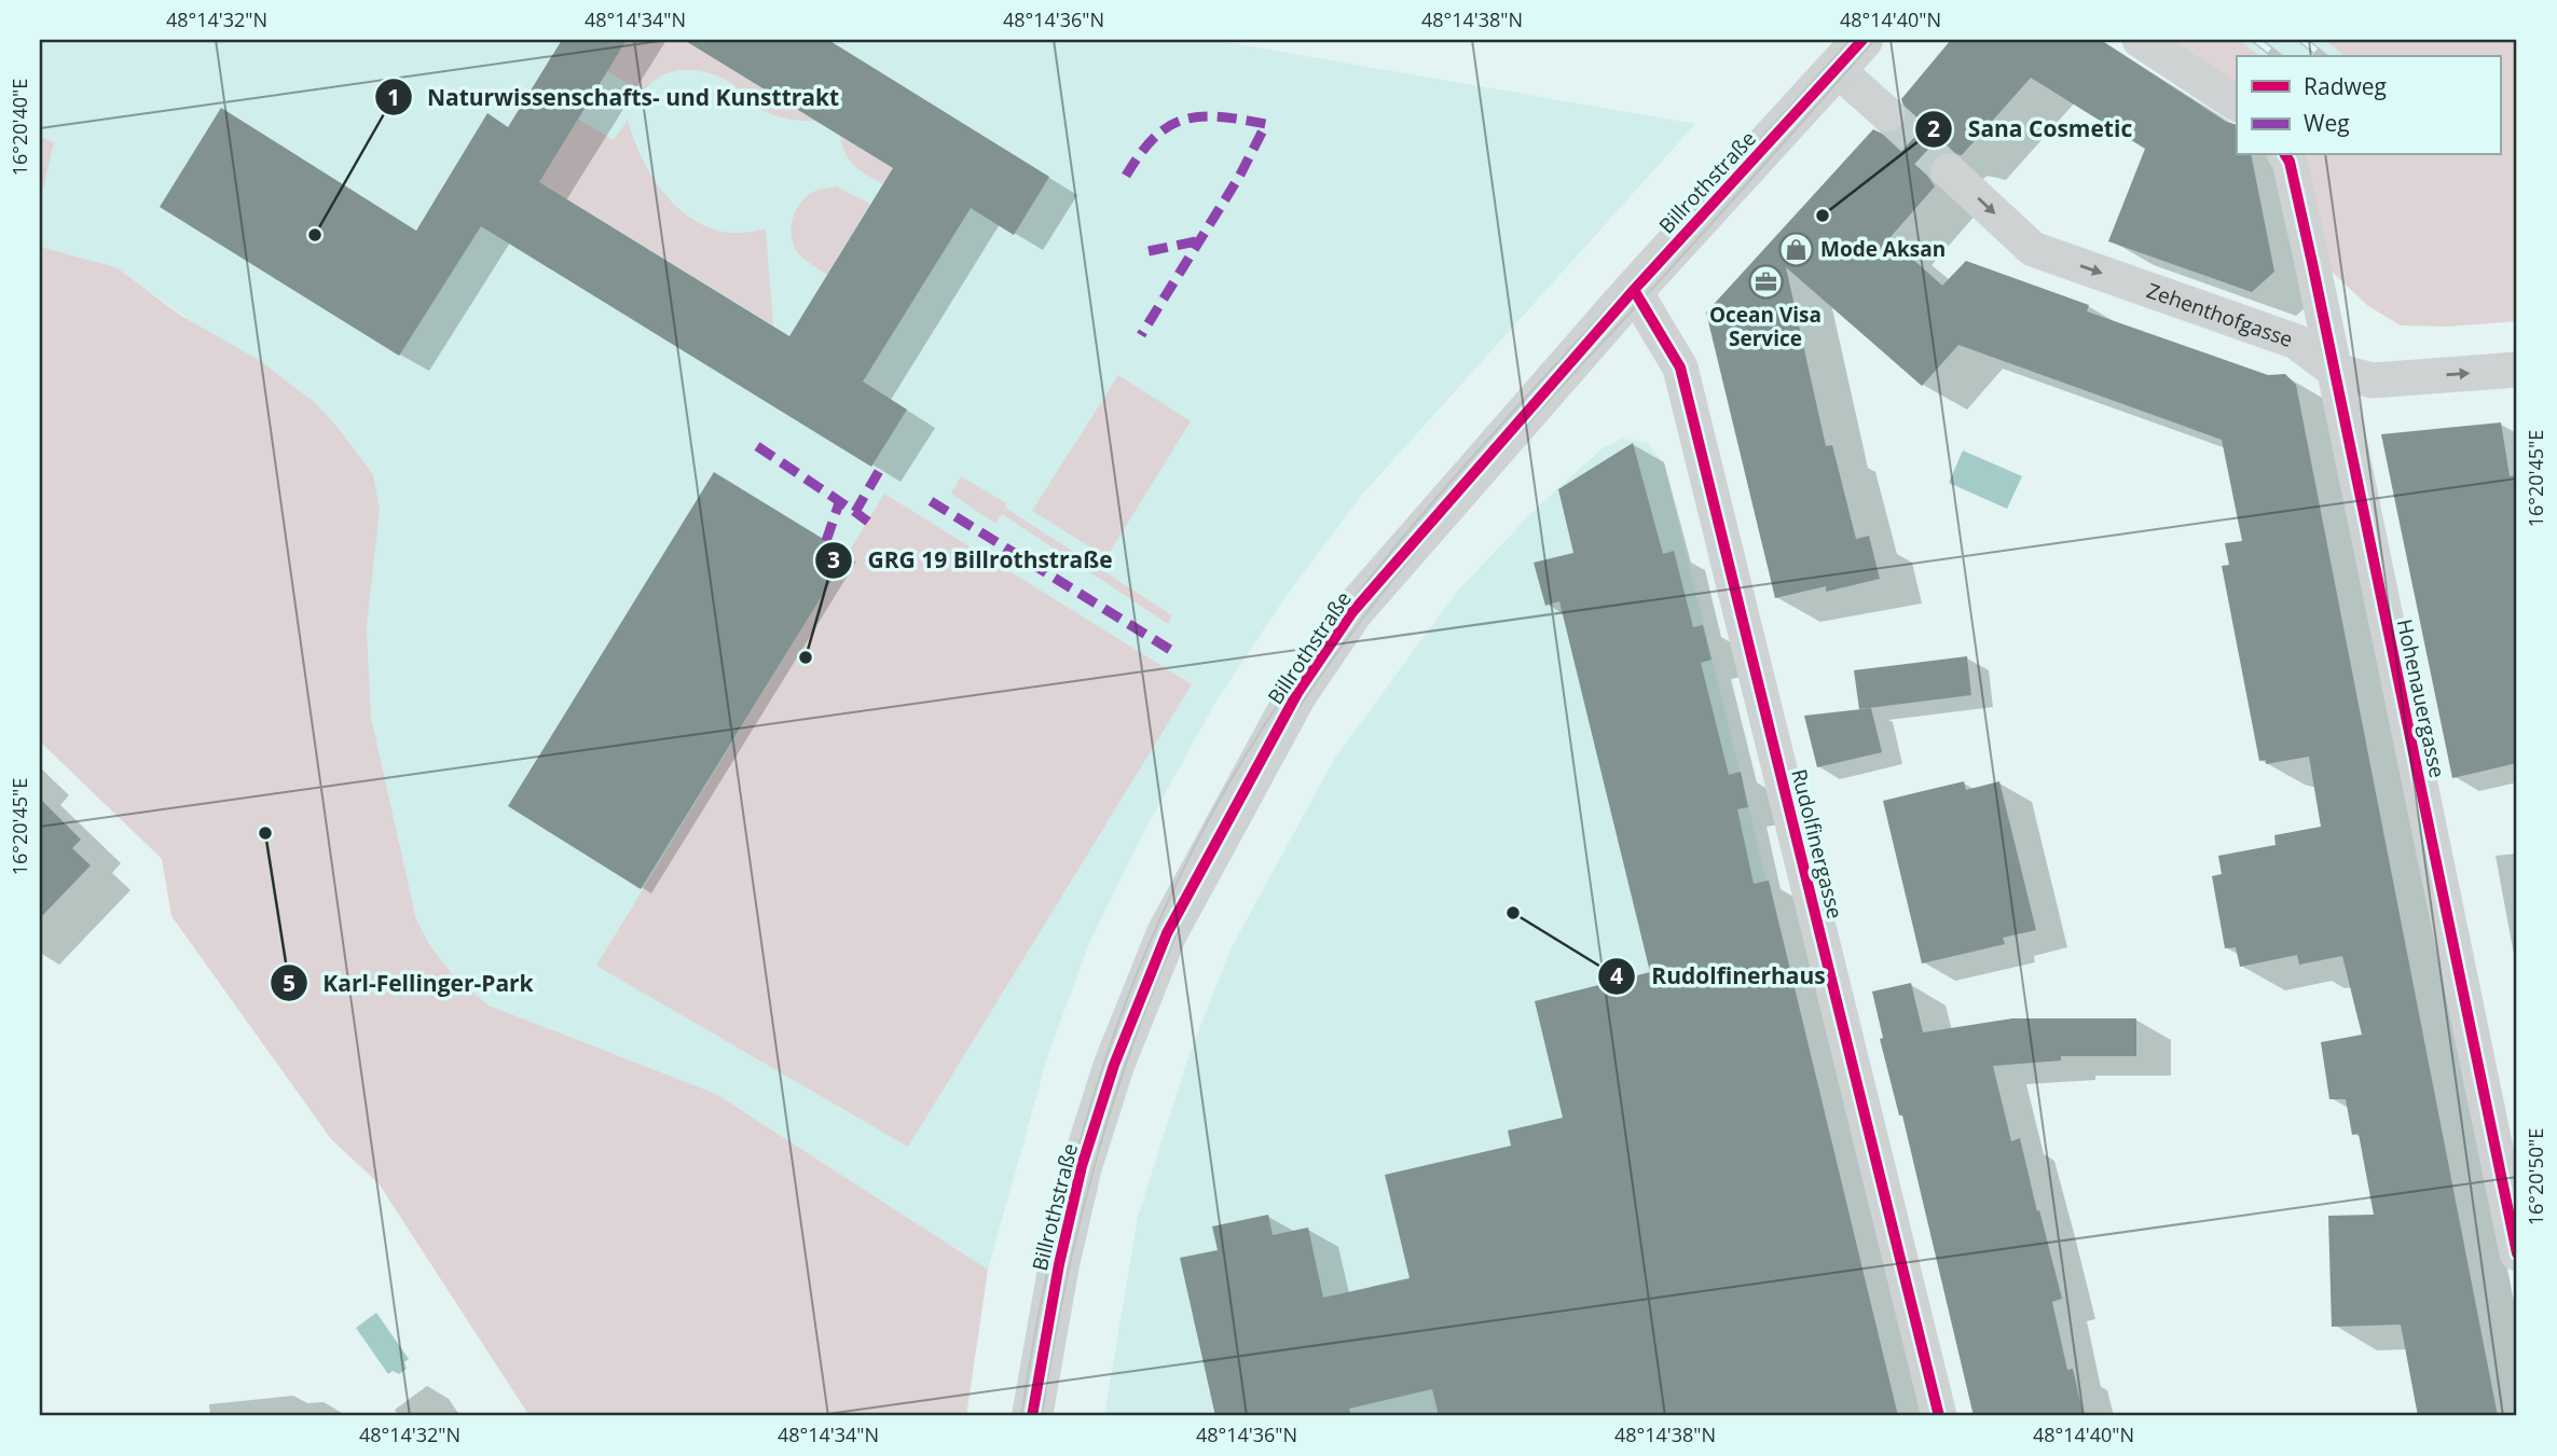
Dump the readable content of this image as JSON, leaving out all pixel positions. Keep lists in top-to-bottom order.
{
  "streets": {
    "main road": ["Billrothstraße"],
    "street": ["Zehenthofgasse", "Hohenauergasse", "Rudolfinergasse"]
  },
  "crossings": [
    ["Billrothstraße", "Rudolfinergasse"],
    ["Zehenthofgasse", "Hohenauergasse"]
  ],
  "one_way": ["Zehenthofgasse"],
  "places": {
    "other": [
      "Sana Cosmetic",
      "Naturwissenschafts- und Kunsttrakt",
      "GRG 19 Billrothstraße",
      "Karl-Fellinger-Park",
      "Rudolfinerhaus"
    ],
    "shop": ["Mode Aksan"],
    "office": ["Ocean Visa Service"]
  },
  "legend": ["Radweg", "Weg"],
  "coordinates": [
    "48°14'32\"N",
    "48°14'34\"N",
    "48°14'36\"N",
    "48°14'38\"N",
    "48°14'40\"N",
    "16°20'40\"E",
    "16°20'45\"E",
    "16°20'50\"E"
  ]
}
